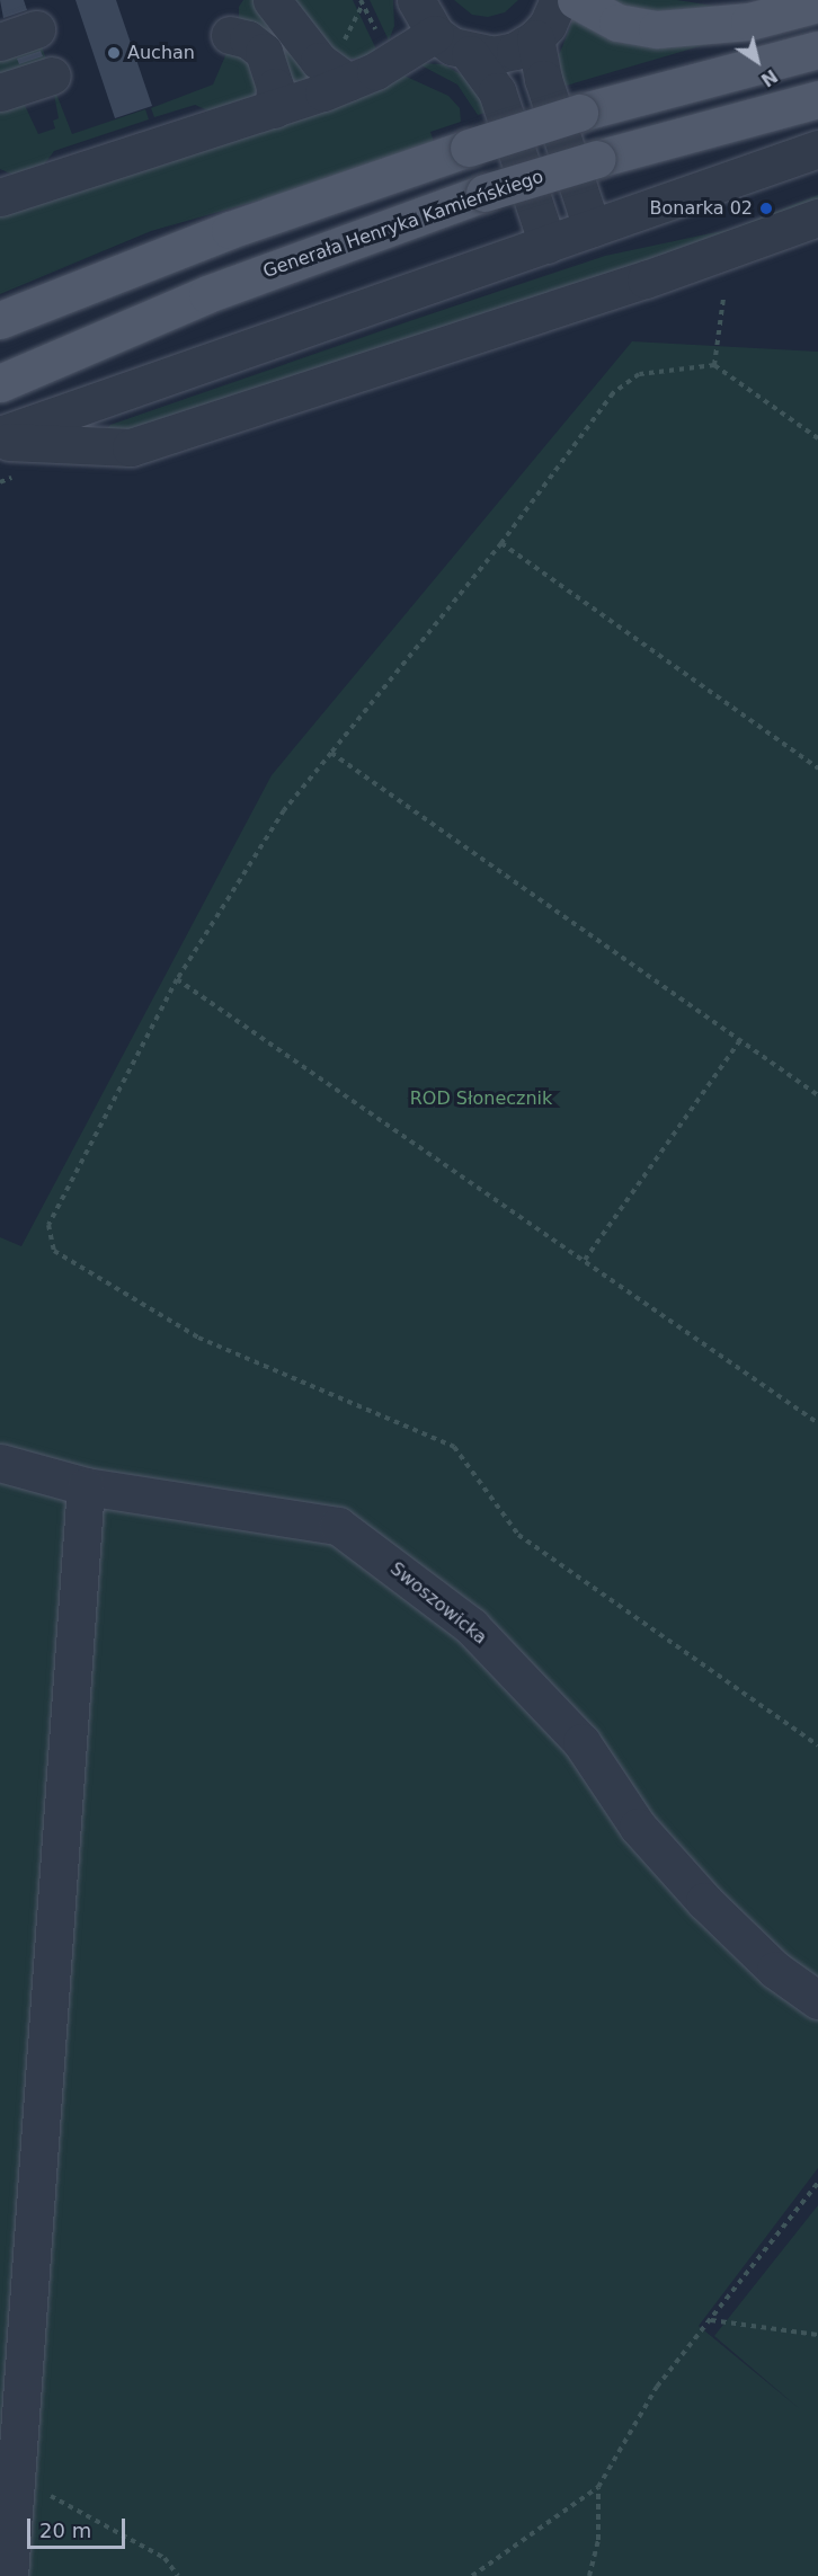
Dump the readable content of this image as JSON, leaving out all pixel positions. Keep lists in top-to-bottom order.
{
  "streets": {
    "main road": ["Generała Henryka Kamieńskiego"],
    "street": ["Swoszowicka"]
  },
  "parks": ["ROD Słonecznik"],
  "places": ["Auchan", "Bonarka 02"],
  "scale_bar": "20 m",
  "north": "bottom right"
}
